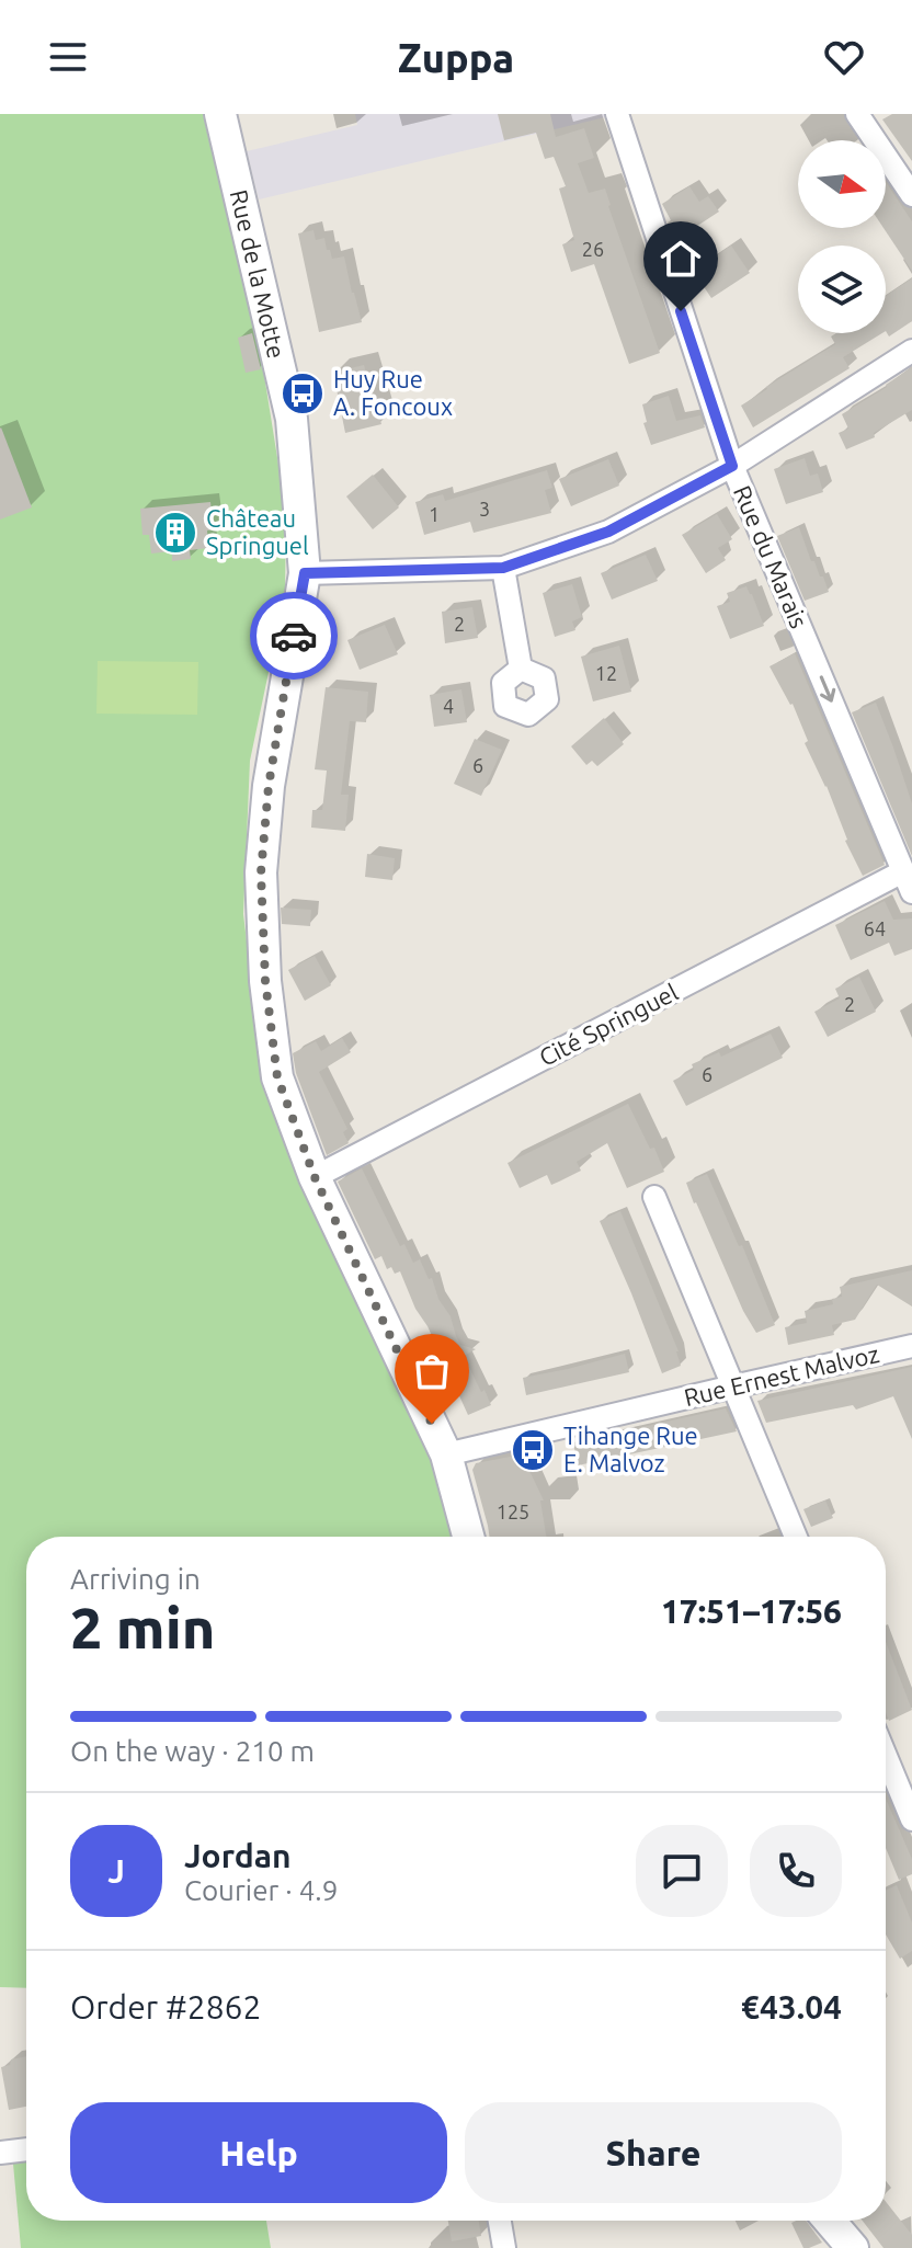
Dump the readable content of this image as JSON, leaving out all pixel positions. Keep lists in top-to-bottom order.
{
  "streets": {
    "street": [
      "Rue de la Motte",
      "Rue du Marais",
      "Cité Springuel",
      "Rue Ernest Malvoz"
    ]
  },
  "crossings": [
    ["Rue de la Motte", "Cité Springuel"],
    ["Rue de la Motte", "Rue Ernest Malvoz"],
    ["Rue du Marais", "Cité Springuel"]
  ],
  "one_way": ["Rue du Marais"],
  "places": {
    "bus stop": ["Huy Rue A. Foncoux", "Tihange Rue E. Malvoz"],
    "building": ["Château Springuel"]
  },
  "house_numbers": [
    "26",
    "3",
    "1",
    "2",
    "12",
    "4",
    "6",
    "64",
    "2",
    "6",
    "125"
  ],
  "north": "right",
  "page": {
    "header": "Zuppa",
    "heading": ["2 min", "Arriving in", "17:51–17:56"],
    "panel": [
      "Jordan",
      "Courier · 4.9",
      "Order #2862",
      "€43.04"
    ],
    "bar": "On the way · 210 m",
    "round": "J",
    "buttons": ["Help", "Share"]
  }
}
